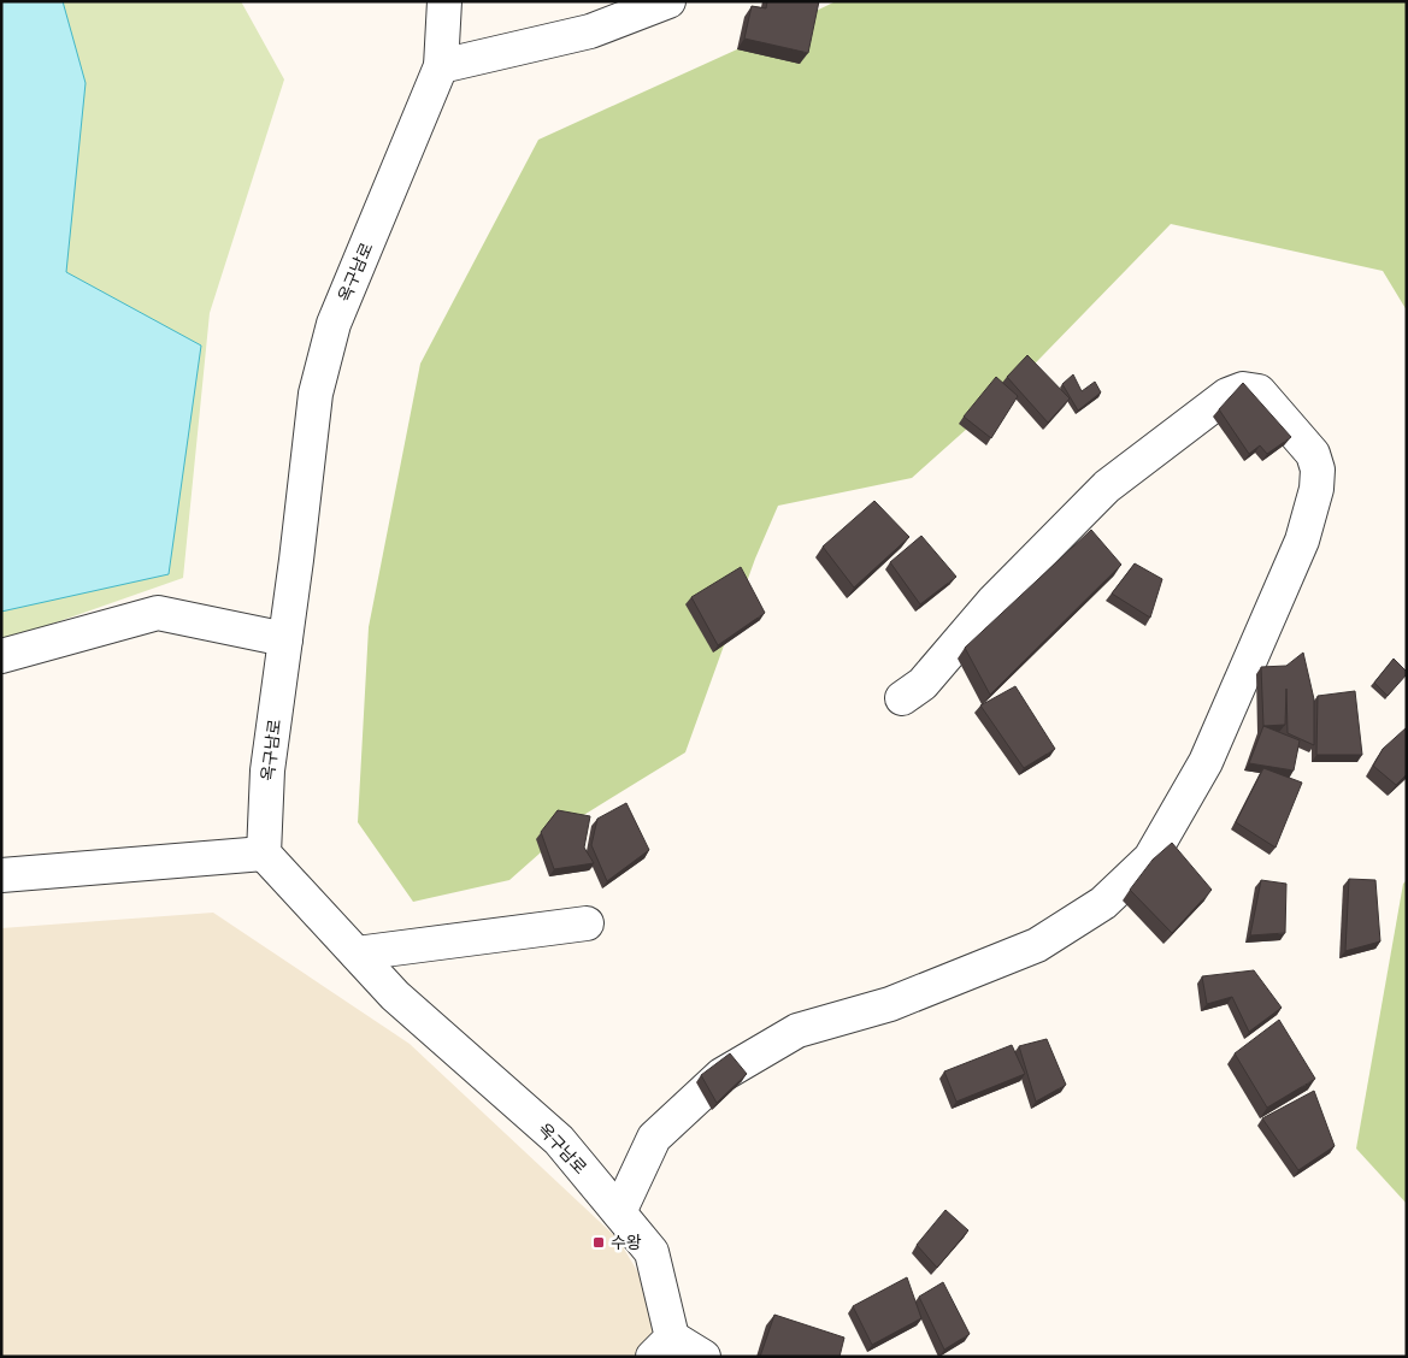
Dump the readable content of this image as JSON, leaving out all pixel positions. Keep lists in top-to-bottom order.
{
  "streets": {
    "street": ["옥구남로"]
  },
  "places": {
    "transit": ["수왕"]
  }
}
